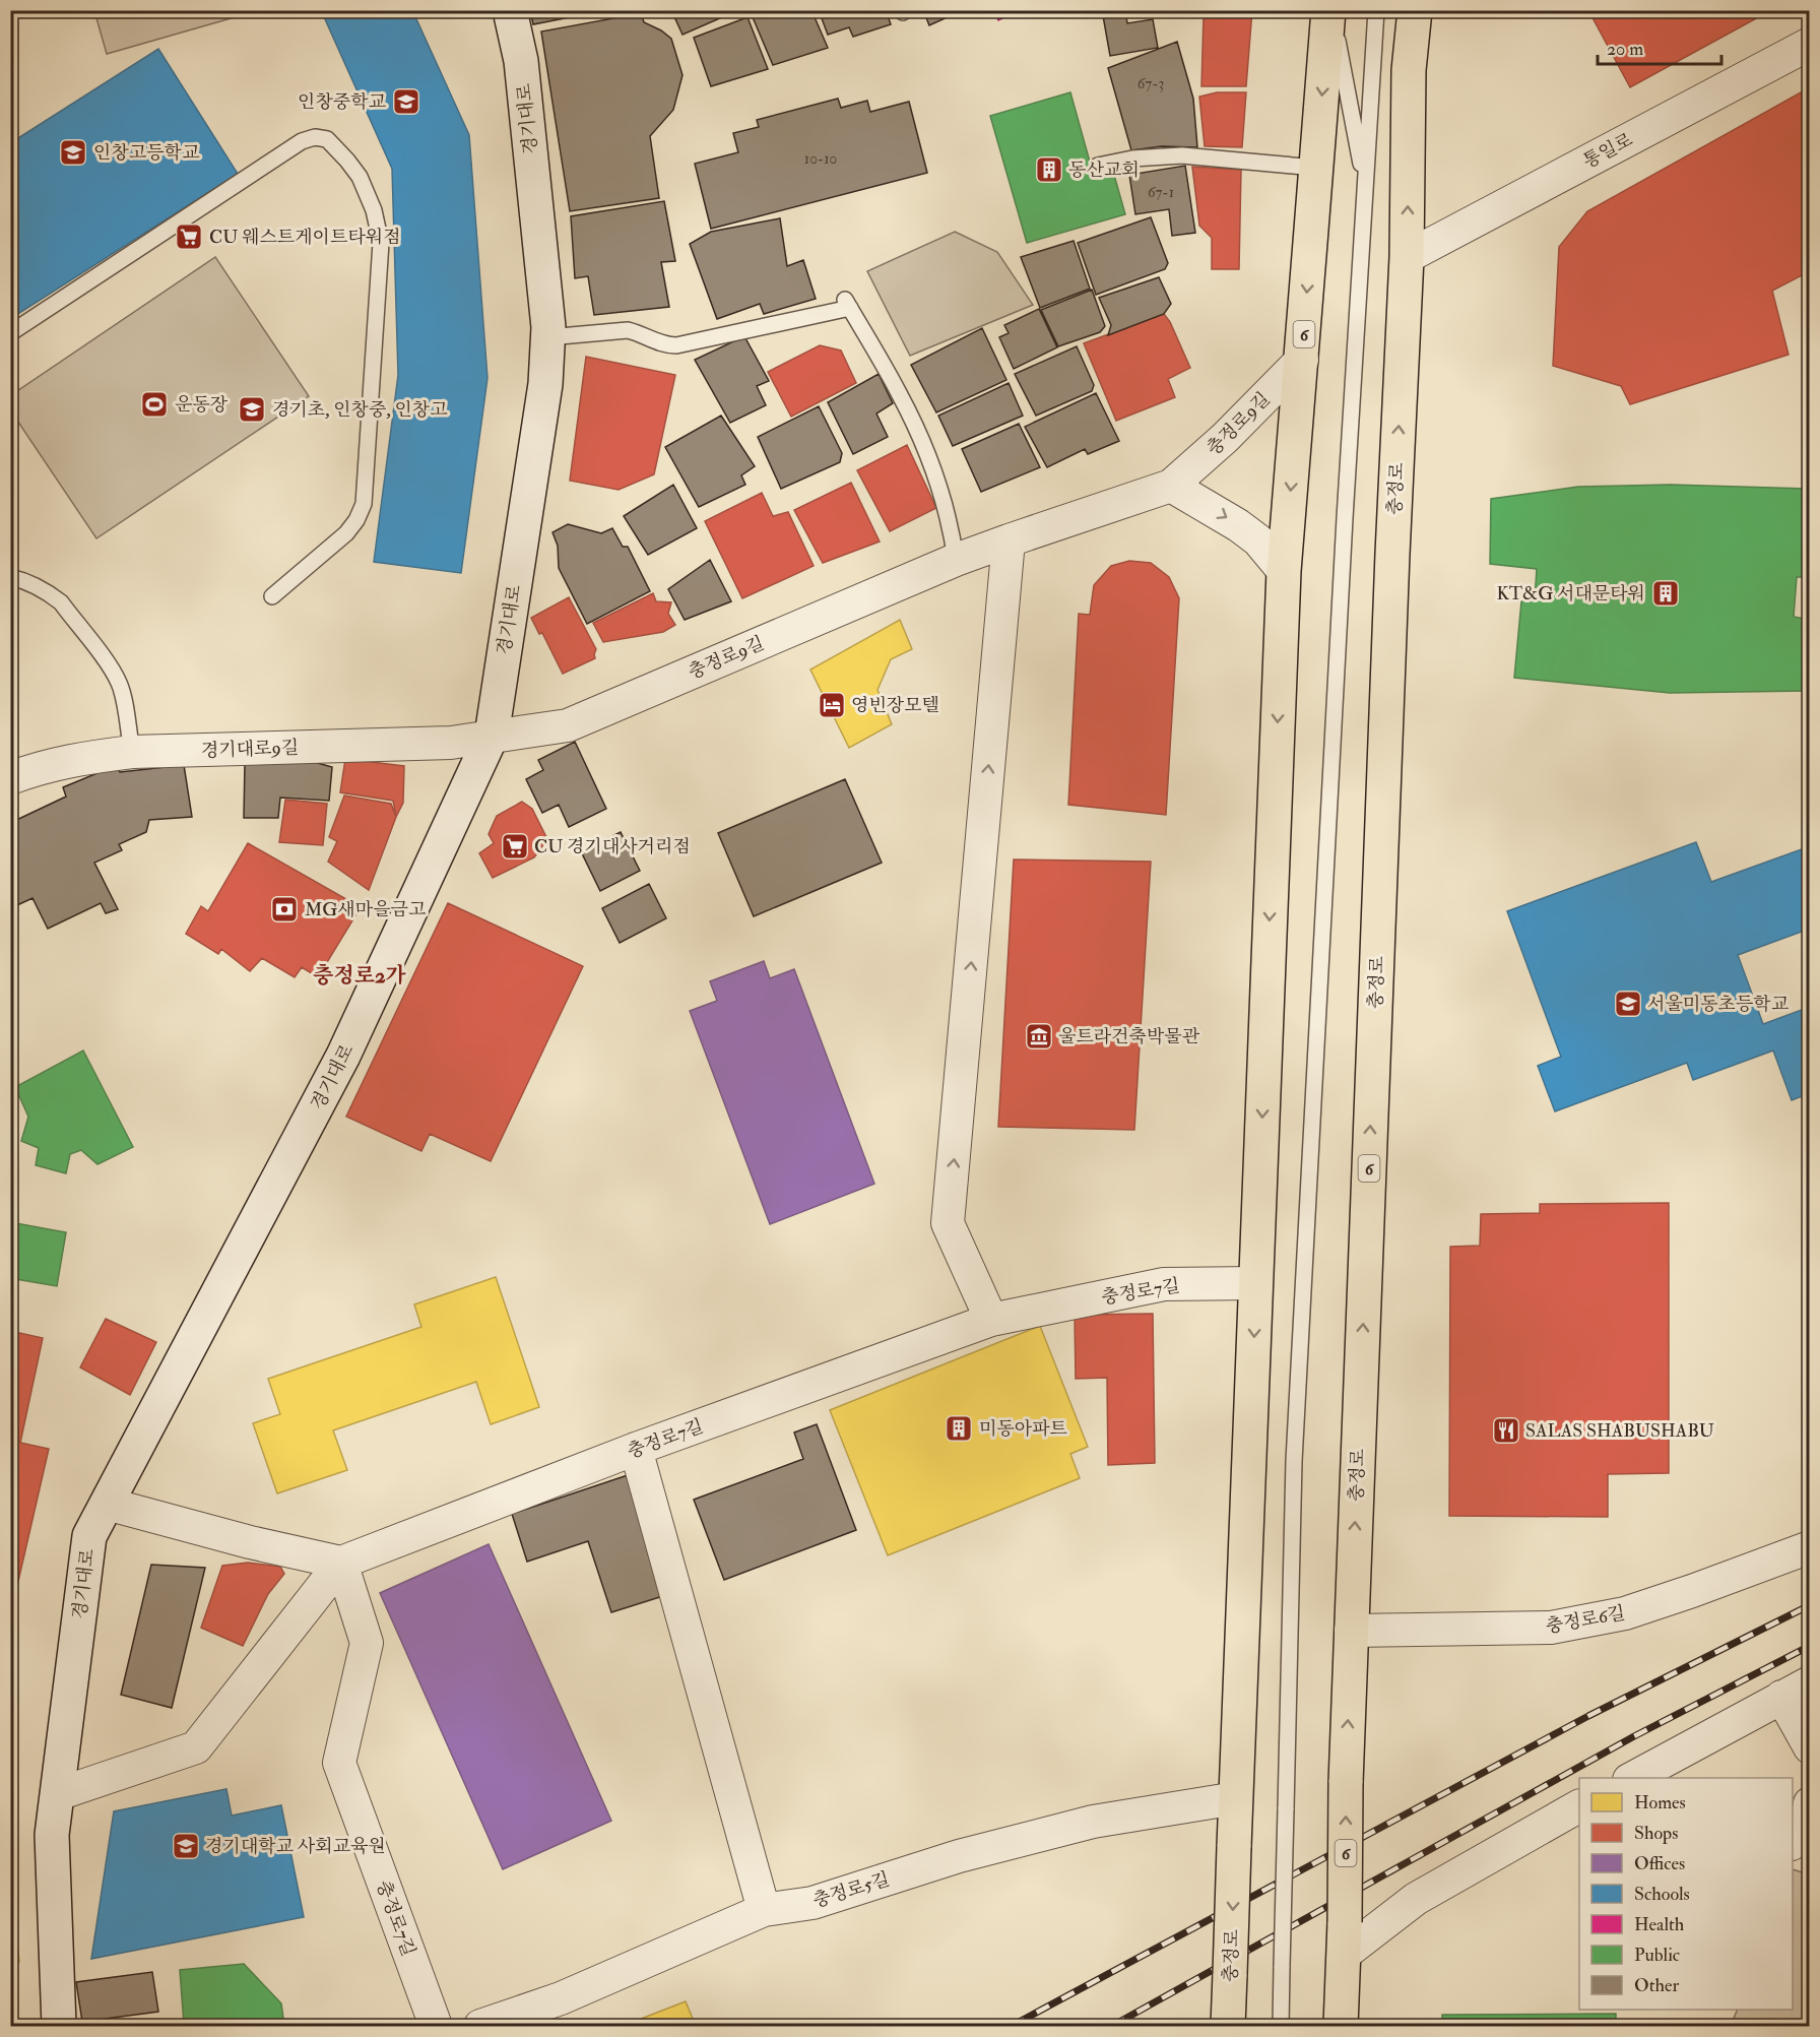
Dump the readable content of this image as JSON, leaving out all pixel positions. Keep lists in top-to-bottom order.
{
  "streets": {
    "main road": ["경기대로", "6", "충정로"],
    "street": [
      "통일로",
      "충정로9길",
      "경기대로9길",
      "충정로7길",
      "충정로6길",
      "충정로5길"
    ]
  },
  "crossings": [
    ["경기대로", "충정로9길"],
    ["경기대로", "경기대로9길"],
    ["통일로", "충정로"],
    ["충정로9길", "충정로"],
    ["충정로9길", "경기대로9길"],
    ["충정로", "충정로7길"],
    ["충정로", "충정로6길"],
    ["충정로", "충정로5길"]
  ],
  "districts": ["충정로2가"],
  "places": {
    "school or university": [
      "인창중학교",
      "인창고등학교",
      "경기초, 인창중, 인창고",
      "서울미동초등학교",
      "경기대학교 사회교육원"
    ],
    "building": ["동산교회", "KT&G 서대문타워", "미동아파트"],
    "supermarket": ["CU 웨스트게이트타워점", "CU 경기대사거리점"],
    "sports": ["운동장"],
    "hotel": ["영빈장모텔"],
    "bank": ["MG새마을금고"],
    "museum": ["울트라건축박물관"],
    "restaurant": ["SALAS SHABUSHABU"]
  },
  "house_numbers": ["67-3", "10-10", "67-1"],
  "legend": [
    "Homes",
    "Shops",
    "Offices",
    "Schools",
    "Health",
    "Public",
    "Other"
  ],
  "scale_bar": "20 m"
}
